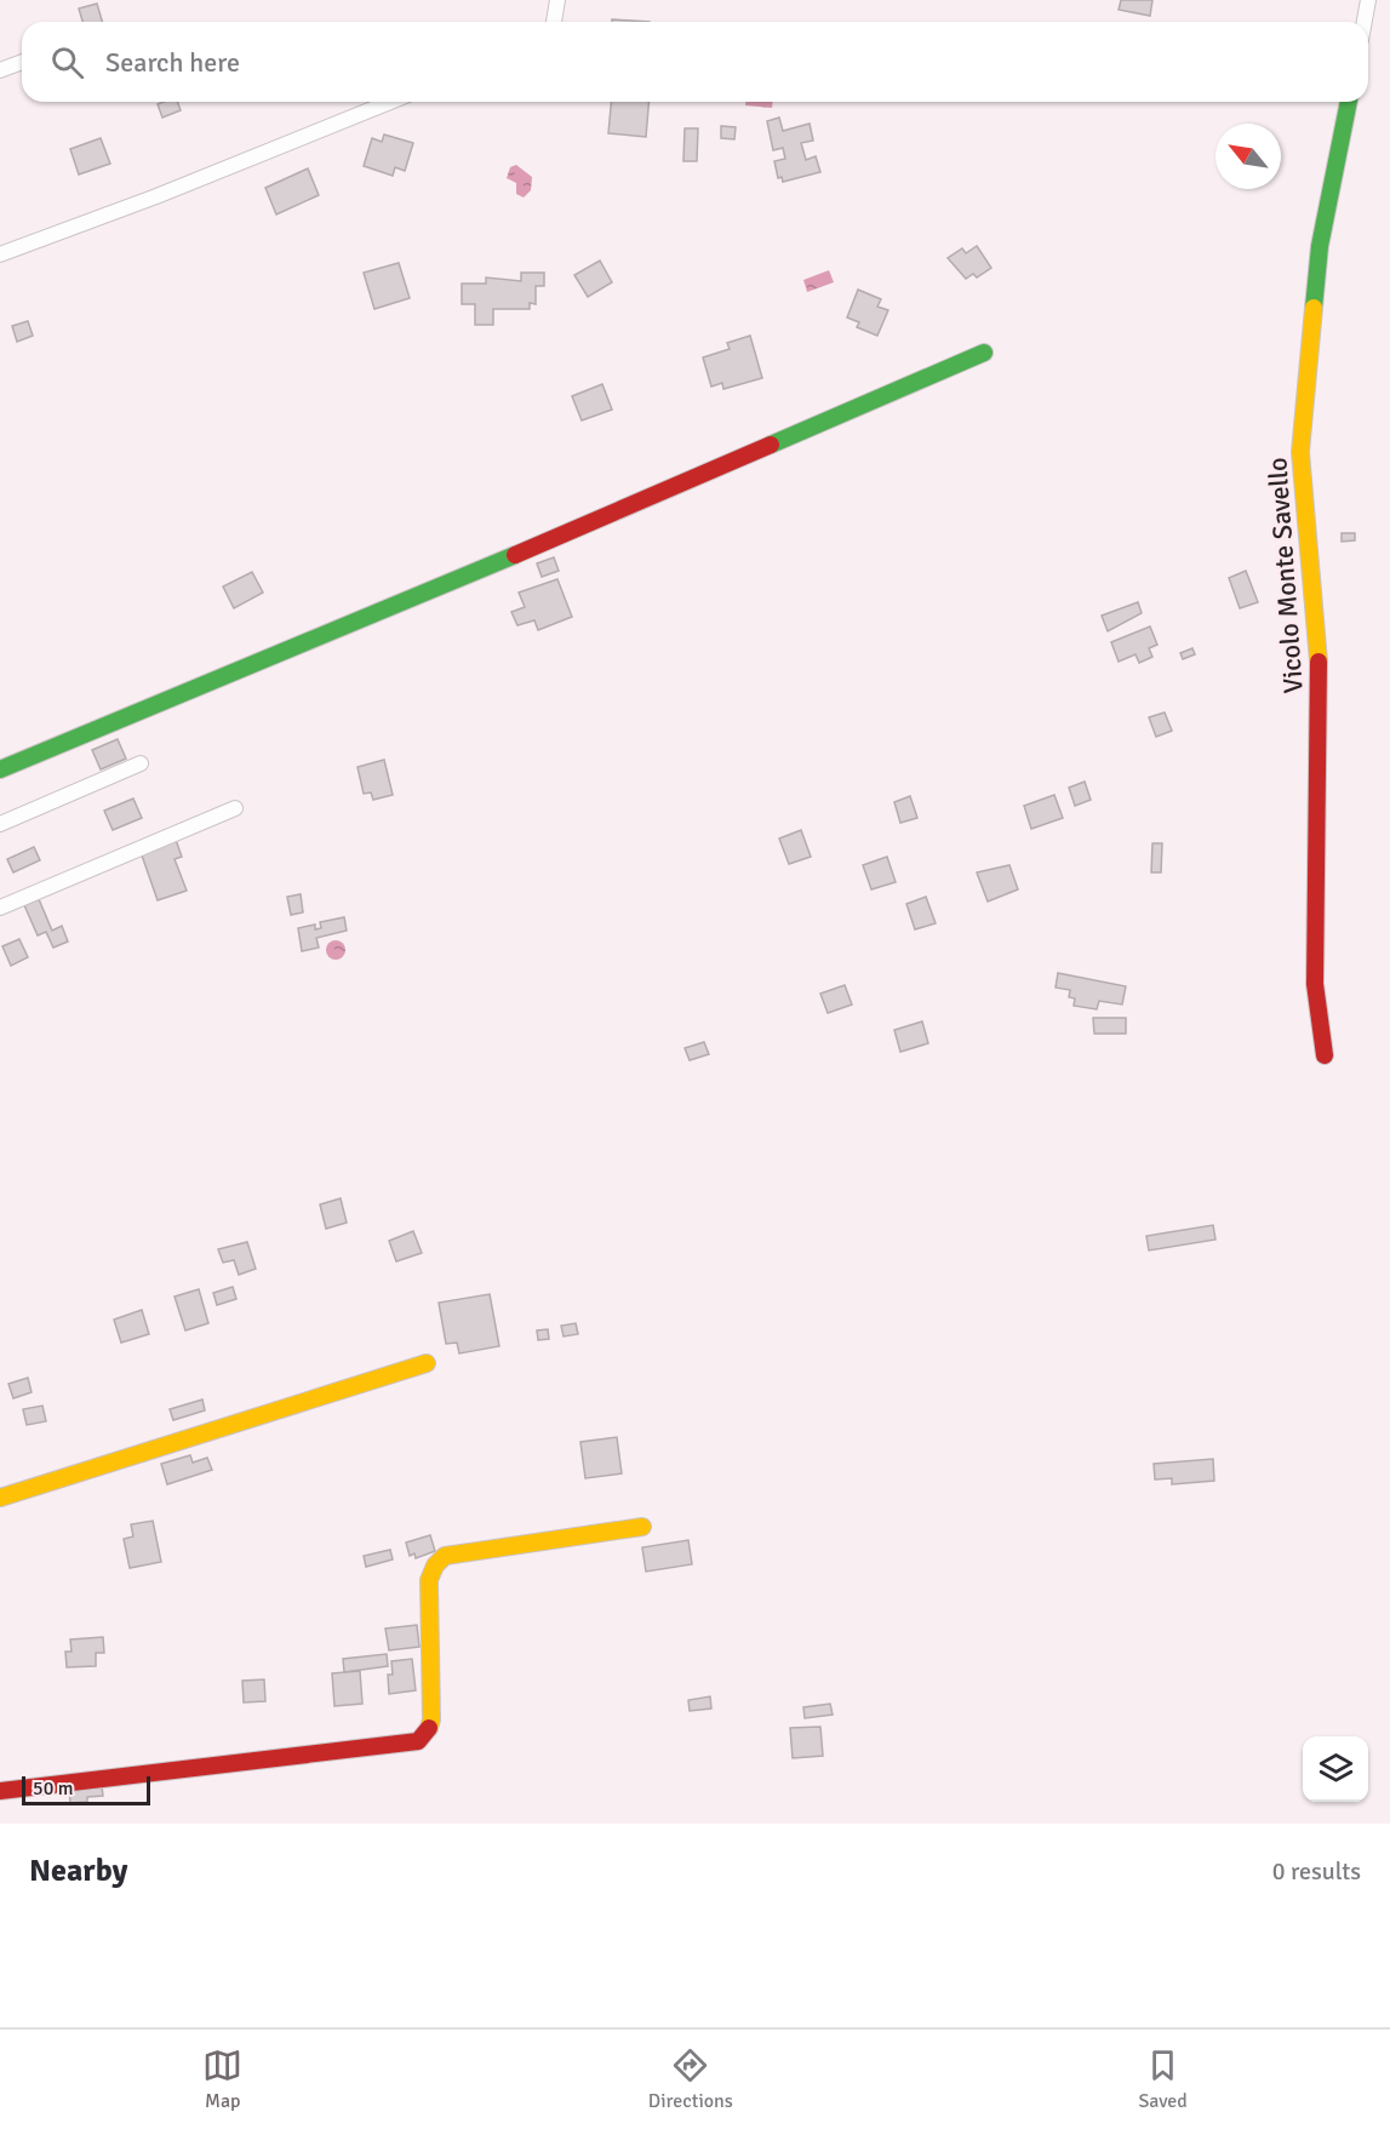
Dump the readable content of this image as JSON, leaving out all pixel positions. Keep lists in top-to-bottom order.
{
  "streets": {
    "street": ["Vicolo Monte Savello"]
  },
  "scale_bar": "50 m",
  "north": "top left",
  "page": {
    "search": "Search here",
    "scale": "50 m",
    "heading": ["Nearby", "0 results"],
    "nav": ["Map", "Directions", "Saved"]
  }
}
